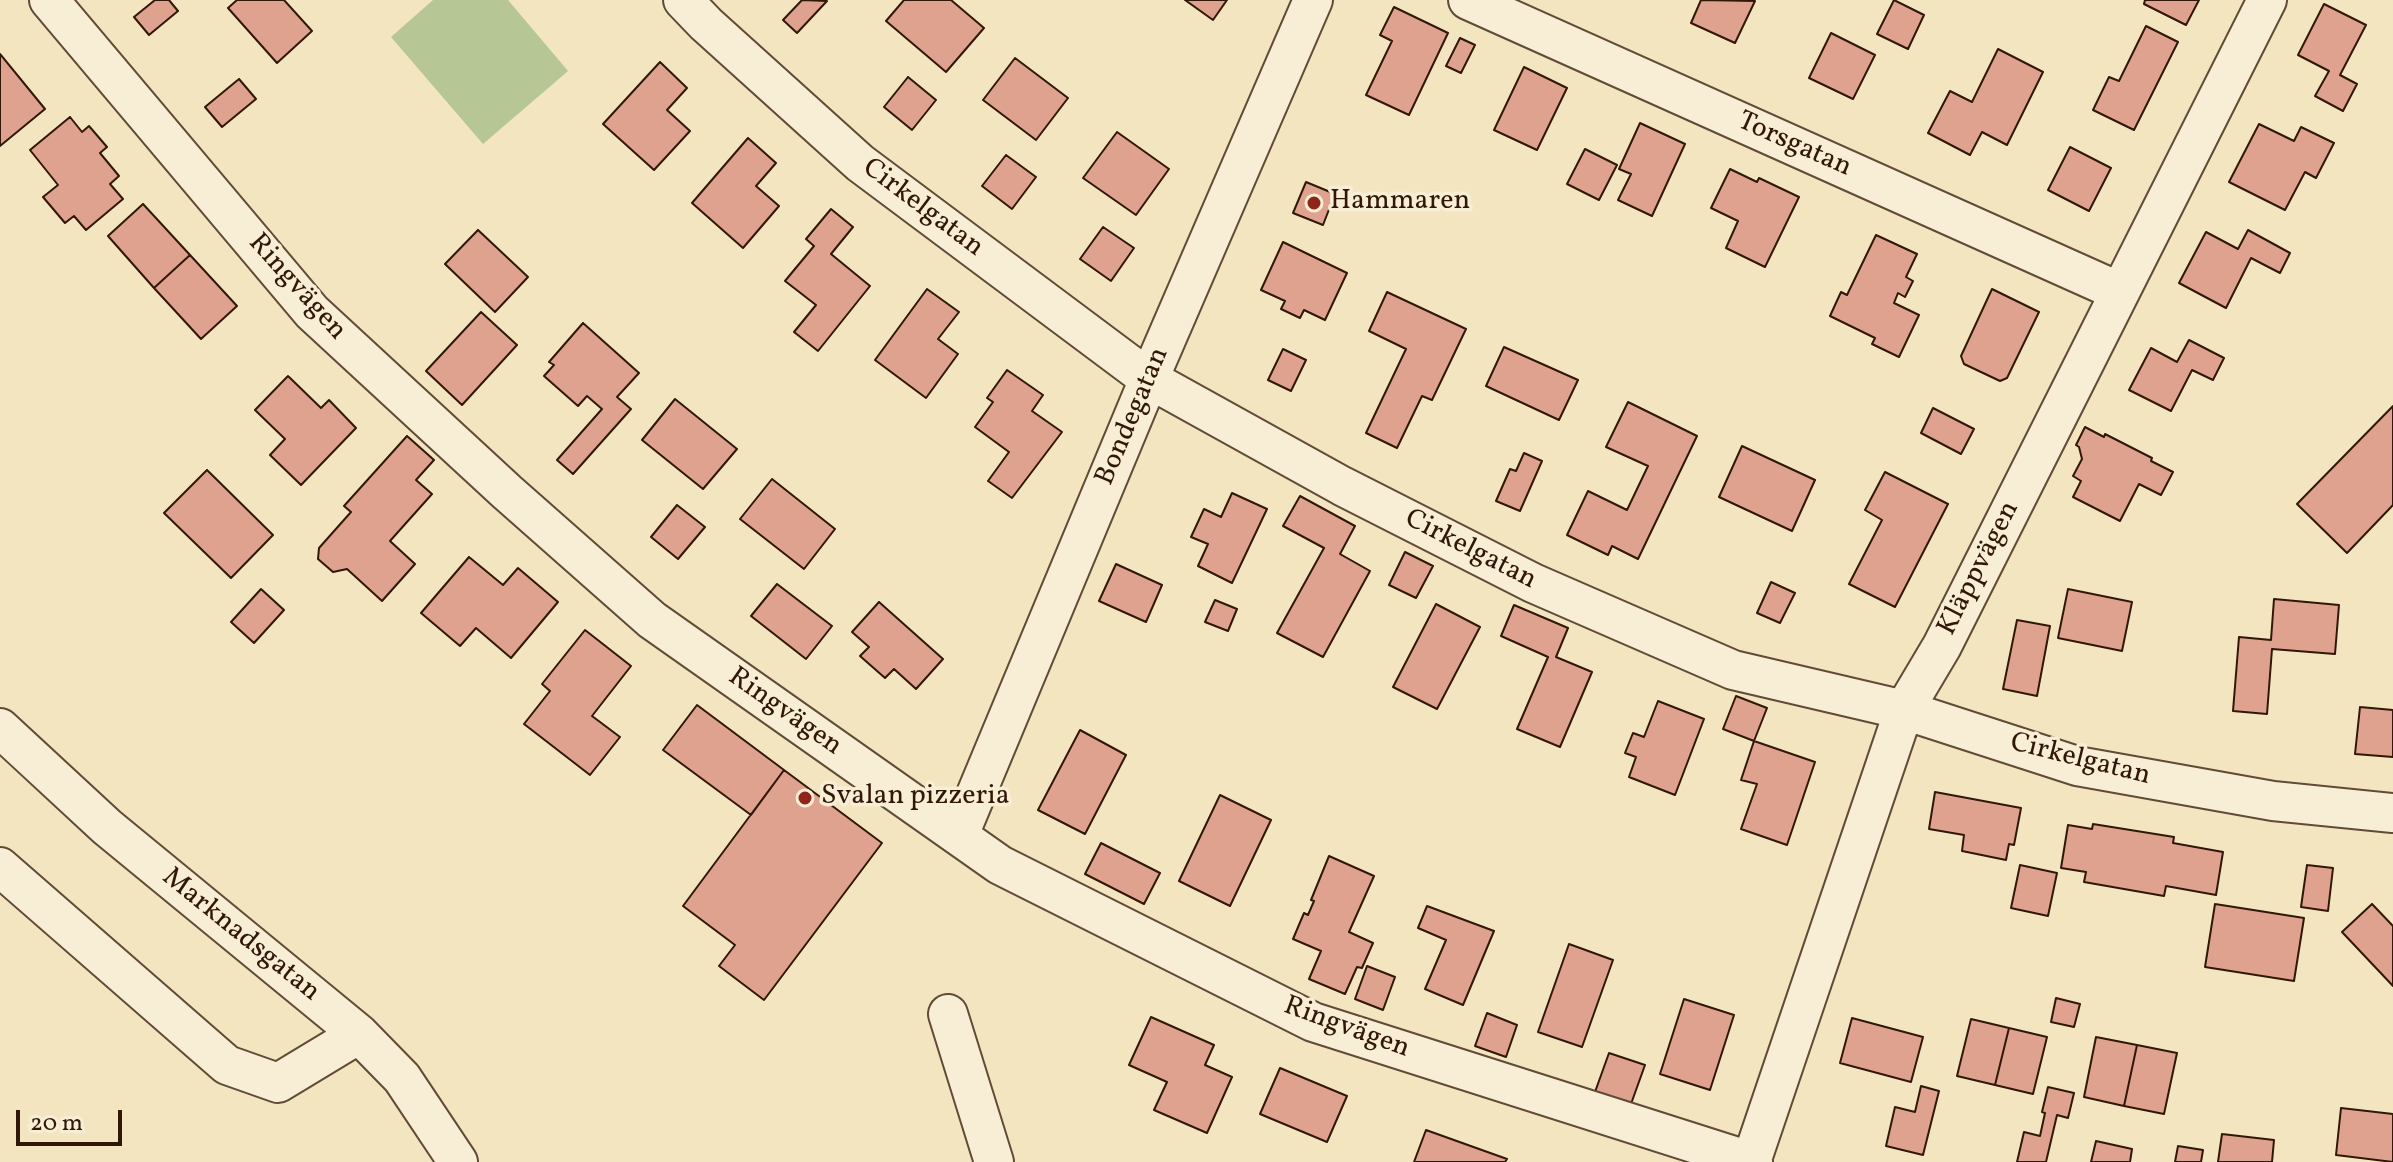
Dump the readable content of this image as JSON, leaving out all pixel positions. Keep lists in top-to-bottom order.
{
  "streets": {
    "street": [
      "Torsgatan",
      "Cirkelgatan",
      "Ringvägen",
      "Bondegatan",
      "Kläppvägen",
      "Marknadsgatan"
    ]
  },
  "crossings": [
    ["Torsgatan", "Kläppvägen"],
    ["Cirkelgatan", "Bondegatan"],
    ["Cirkelgatan", "Kläppvägen"],
    ["Ringvägen", "Bondegatan"],
    ["Ringvägen", "Kläppvägen"]
  ],
  "places": ["Hammaren", "Svalan pizzeria"],
  "scale_bar": "20 m"
}
